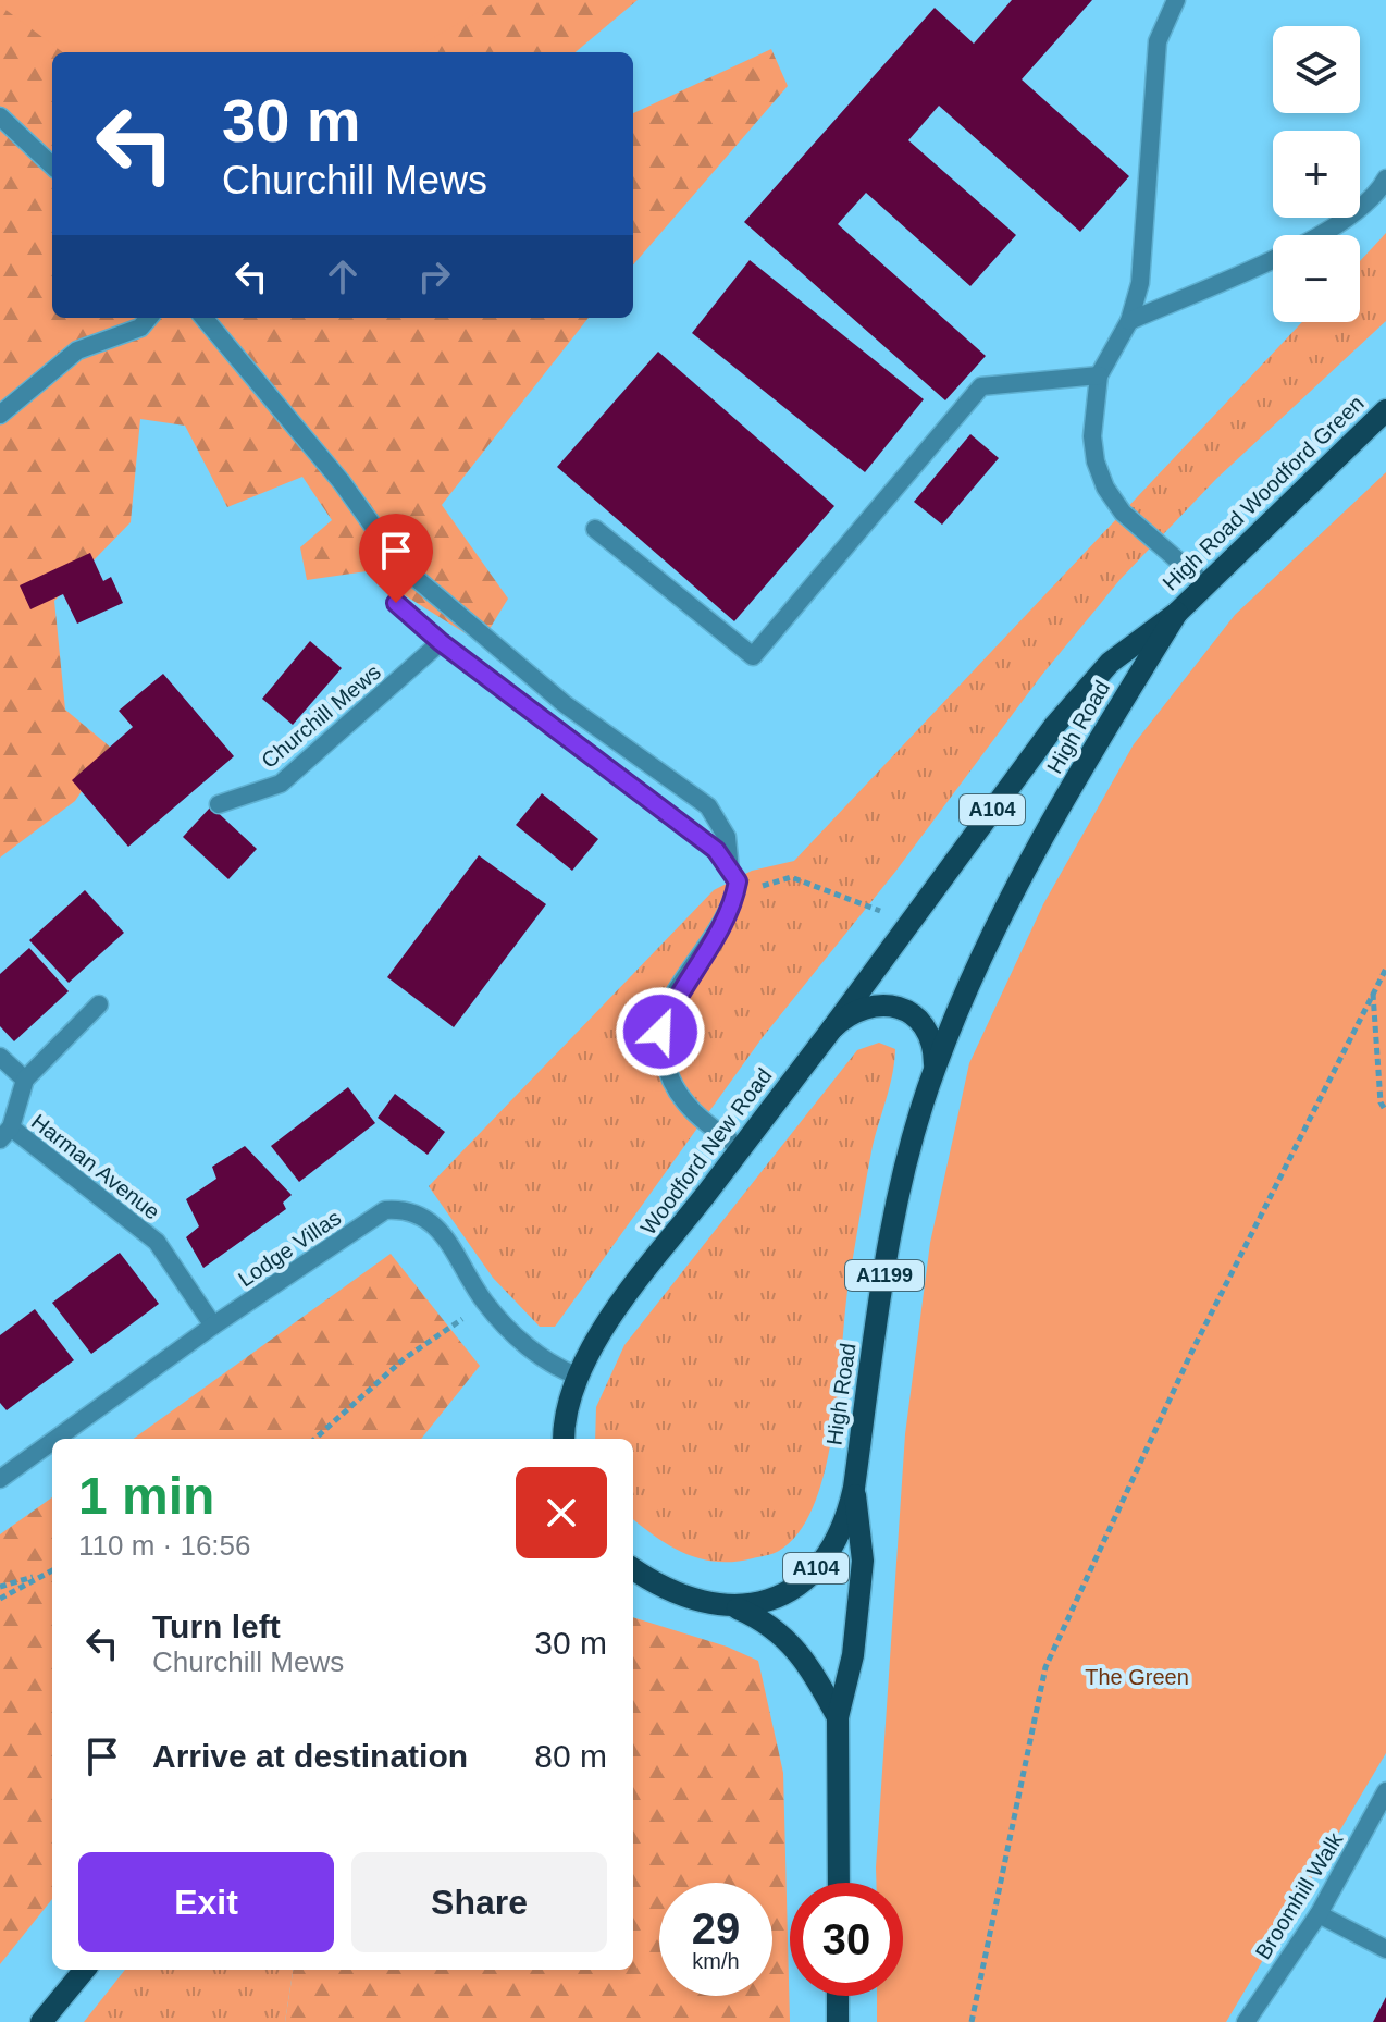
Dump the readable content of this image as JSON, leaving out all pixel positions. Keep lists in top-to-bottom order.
{
  "streets": {
    "main road": [
      "High Road Woodford Green",
      "High Road",
      "A104",
      "Woodford New Road",
      "A1199"
    ],
    "street": [
      "Churchill Mews",
      "Harman Avenue",
      "Lodge Villas",
      "Broomhill Walk"
    ]
  },
  "crossings": [
    ["High Road Woodford Green", "High Road"],
    ["High Road", "A104"],
    ["High Road", "Woodford New Road"],
    ["High Road", "A1199"],
    ["A104", "A1199"],
    ["Woodford New Road", "Lodge Villas"],
    ["Harman Avenue", "Lodge Villas"]
  ],
  "parks": ["The Green"],
  "page": {
    "map_buttons": ["+", "−"],
    "turn": ["30 m", "Churchill Mews"],
    "heading": ["1 min", "110 m · 16:56"],
    "list": [
      {
        "name": "Turn left",
        "note": "Churchill Mews",
        "value": "30 m"
      },
      {
        "name": "Arrive at destination",
        "value": "80 m"
      }
    ],
    "buttons": ["Exit", "Share"],
    "speed": "29 km/h",
    "limit": "30"
  }
}
